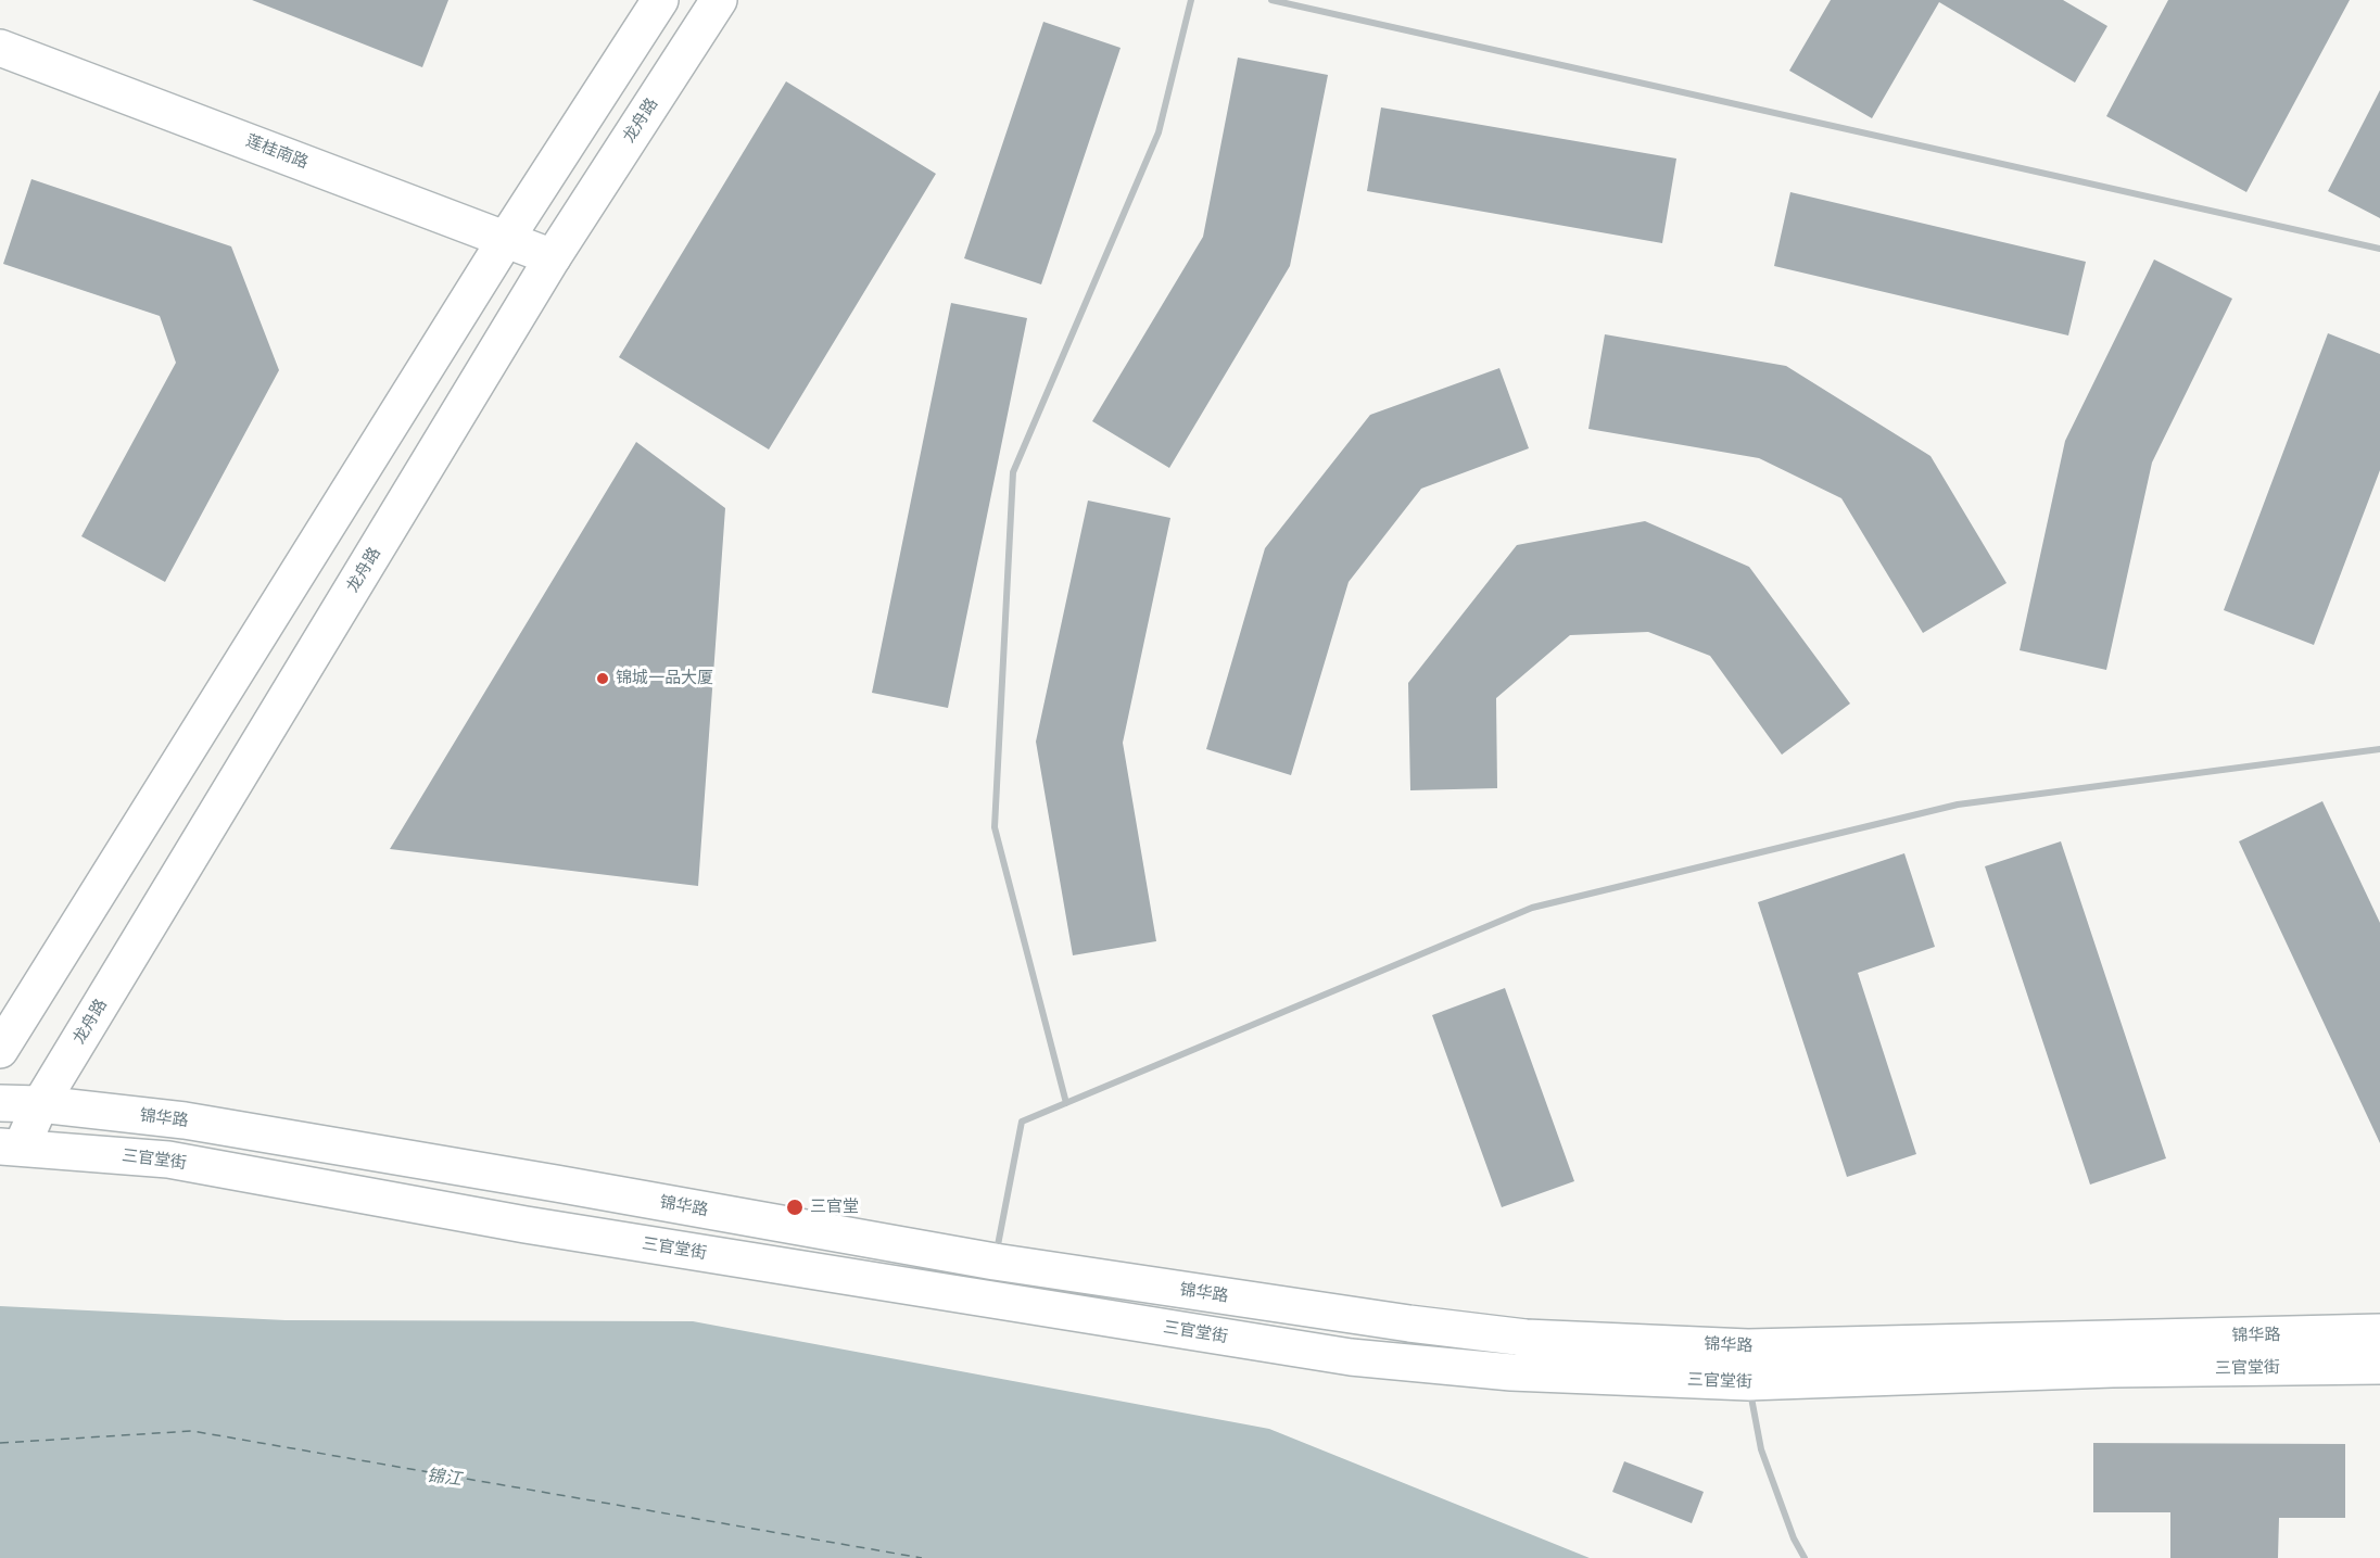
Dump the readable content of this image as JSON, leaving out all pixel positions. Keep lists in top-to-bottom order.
{
  "streets": {
    "main road": [
      "龙舟路",
      "莲桂南路",
      "锦华路",
      "三官堂街"
    ]
  },
  "crossings": [
    ["龙舟路", "莲桂南路"],
    ["龙舟路", "锦华路"],
    ["龙舟路", "三官堂街"],
    ["锦华路", "三官堂街"]
  ],
  "water": ["锦江"],
  "places": ["锦城一品大厦", "三官堂"]
}
